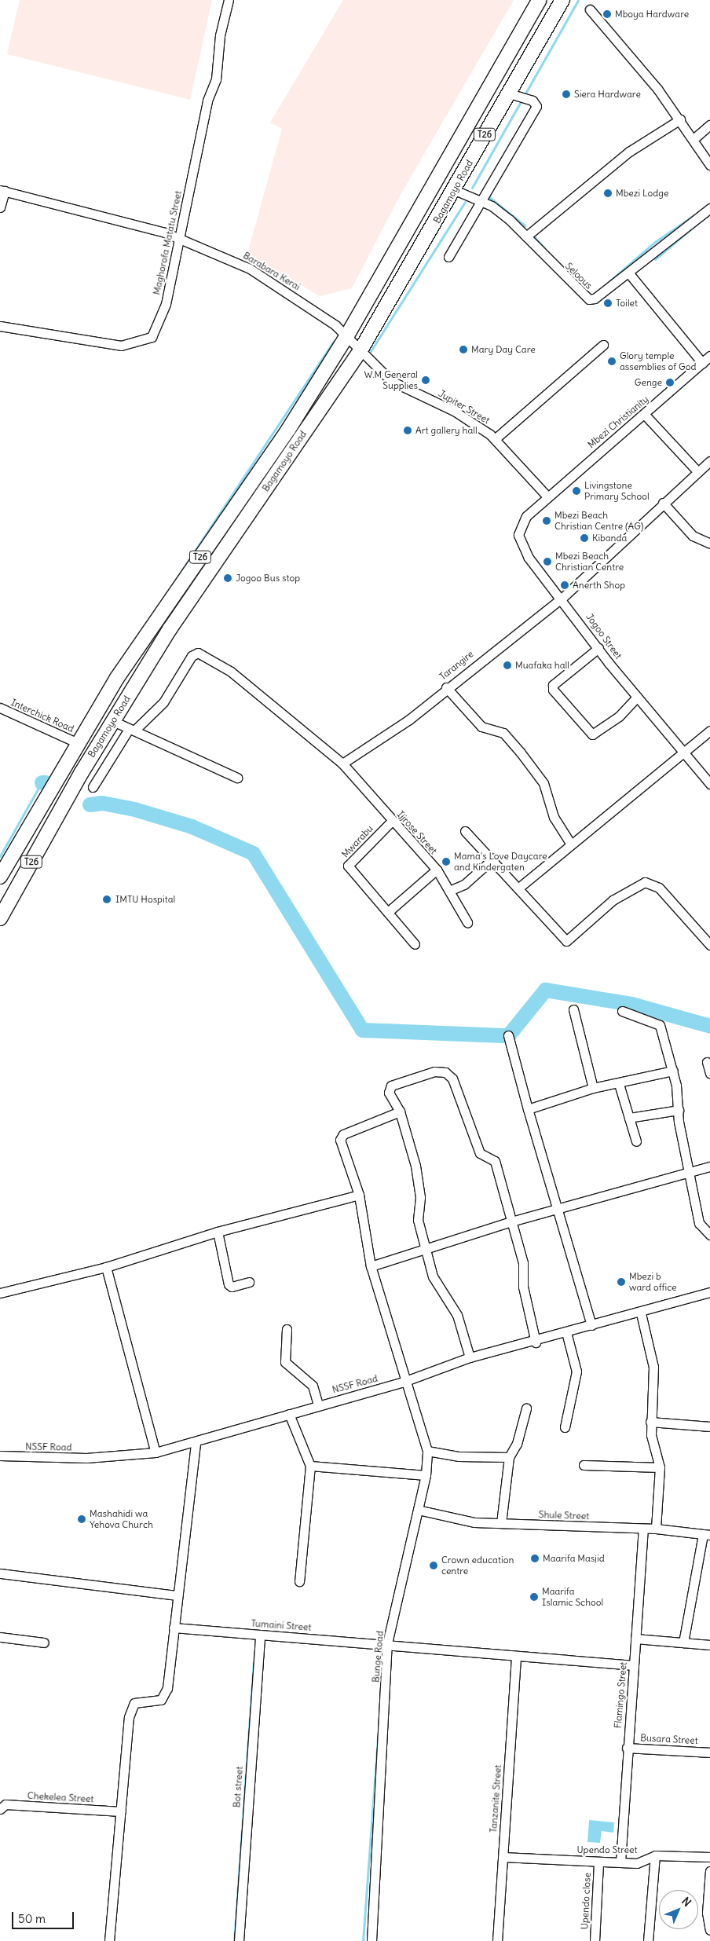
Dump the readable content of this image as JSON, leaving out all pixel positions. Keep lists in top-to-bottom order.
{
  "streets": {
    "highway": ["T26", "Bagamoyo Road"],
    "street": [
      "Maghorofa Matatu Street",
      "Barabara Kerai",
      "Seloous",
      "Jupiter Street",
      "Mbezi Christianity",
      "Jogoo Street",
      "Tarangire",
      "Interchick Road",
      "Ijjrose Street",
      "Mwarabu",
      "NSSF Road",
      "Shule Street",
      "Tumaini Street",
      "Bunge Road",
      "Flamingo Street",
      "Busara Street",
      "Bot street",
      "Chekelea Street",
      "Tanzanite Street",
      "Upendo Street",
      "Upendo close"
    ]
  },
  "crossings": [
    ["Bagamoyo Road", "Barabara Kerai"],
    ["Bagamoyo Road", "Seloous"],
    ["Bagamoyo Road", "Jupiter Street"],
    ["Bagamoyo Road", "Interchick Road"],
    ["Maghorofa Matatu Street", "Barabara Kerai"],
    ["Barabara Kerai", "Jupiter Street"],
    ["Jupiter Street", "Mbezi Christianity"],
    ["Jupiter Street", "Jogoo Street"],
    ["Mbezi Christianity", "Jogoo Street"],
    ["Jogoo Street", "Tarangire"],
    ["Tarangire", "Ijjrose Street"],
    ["Ijjrose Street", "Mwarabu"],
    ["NSSF Road", "Bunge Road"],
    ["Shule Street", "Bunge Road"],
    ["Shule Street", "Flamingo Street"],
    ["Tumaini Street", "Bunge Road"],
    ["Tumaini Street", "Flamingo Street"],
    ["Tumaini Street", "Bot street"],
    ["Tumaini Street", "Tanzanite Street"],
    ["Flamingo Street", "Busara Street"],
    ["Flamingo Street", "Upendo Street"],
    ["Tanzanite Street", "Upendo Street"],
    ["Upendo Street", "Upendo close"]
  ],
  "places": [
    "Mboya Hardware",
    "Siera Hardware",
    "Mbezi Lodge",
    "Toilet",
    "Mary Day Care",
    "Glory temple assemblies of God",
    "W.M General Supplies",
    "Genge",
    "Art gallery hall",
    "Livingstone Primary School",
    "Mbezi Beach Christian Centre (AG)",
    "Kibanda",
    "Mbezi Beach Christian Centre",
    "Jogoo Bus stop",
    "Anerth Shop",
    "Muafaka hall",
    "Mama's Love Daycare and Kindergaten",
    "IMTU Hospital",
    "Mbezi b ward office",
    "Mashahidi wa Yehova Church",
    "Maarifa Masjid",
    "Crown education centre",
    "Maarifa Islamic School"
  ],
  "scale_bar": "50 m",
  "north": "top right"
}
